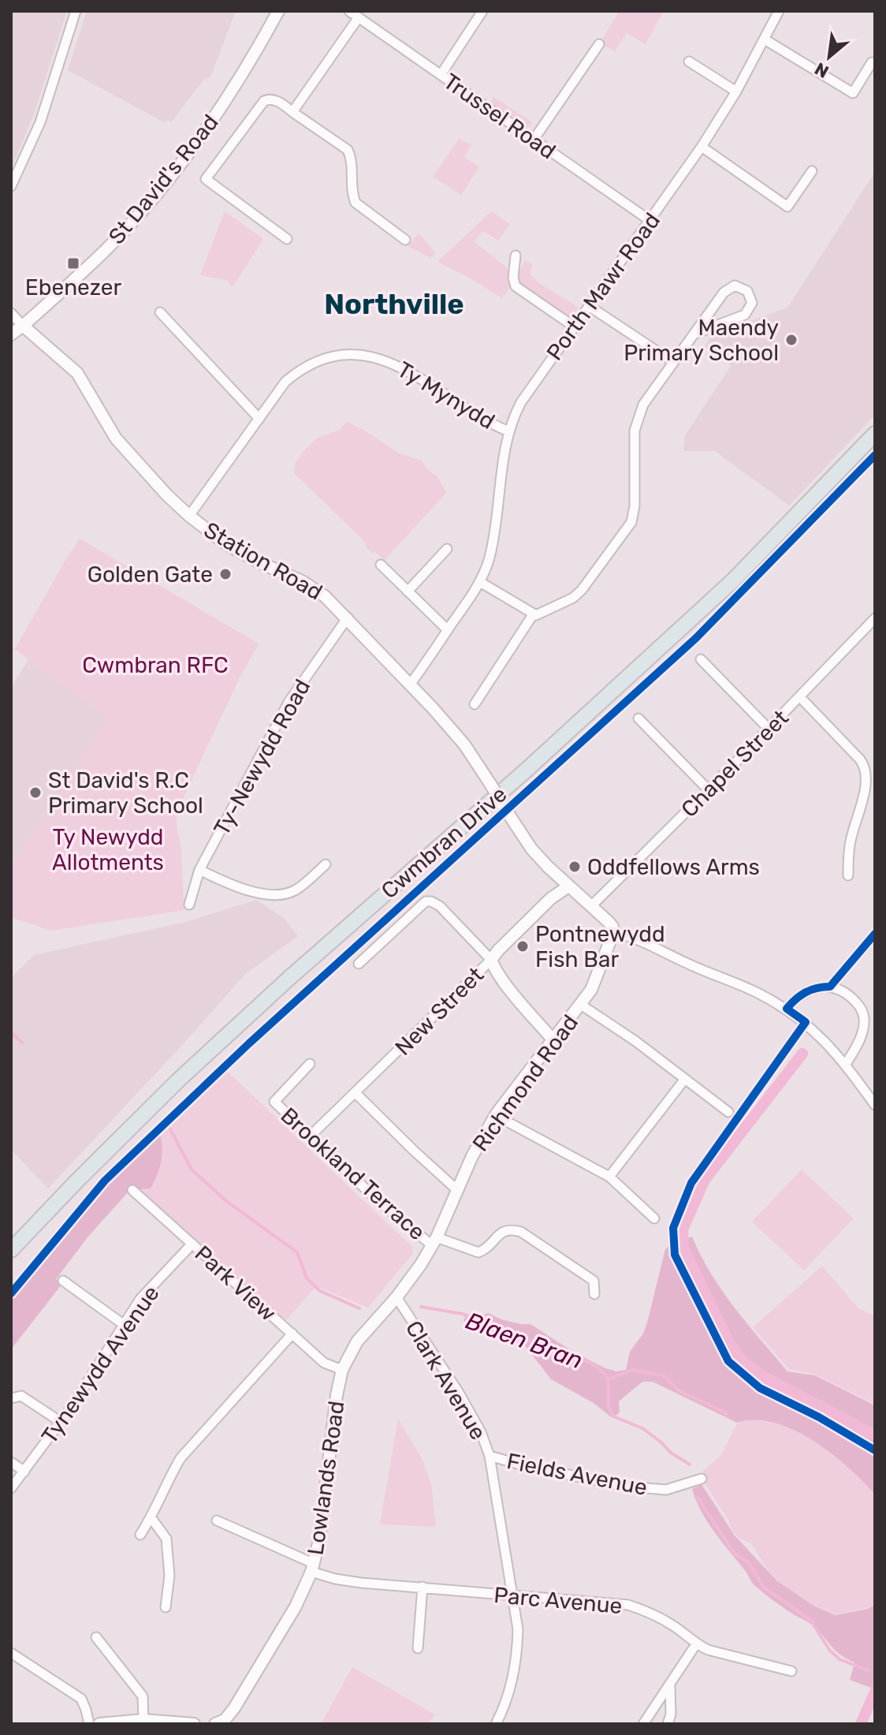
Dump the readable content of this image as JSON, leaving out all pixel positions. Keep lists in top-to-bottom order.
{
  "streets": {
    "main road": ["Cwmbran Drive"],
    "street": [
      "Trussel Road",
      "St David's Road",
      "Porth Mawr Road",
      "Ty Mynydd",
      "Station Road",
      "Ty-Newydd Road",
      "Chapel Street",
      "New Street",
      "Richmond Road",
      "Brookland Terrace",
      "Park View",
      "Tynewydd Avenue",
      "Clark Avenue",
      "Fields Avenue",
      "Lowlands Road",
      "Parc Avenue"
    ]
  },
  "crossings": [
    ["Trussel Road", "Porth Mawr Road"],
    ["St David's Road", "Station Road"],
    ["Porth Mawr Road", "Ty Mynydd"],
    ["Porth Mawr Road", "Station Road"],
    ["Ty Mynydd", "Station Road"],
    ["Station Road", "Ty-Newydd Road"],
    ["Station Road", "Chapel Street"],
    ["Station Road", "New Street"],
    ["Station Road", "Richmond Road"],
    ["New Street", "Brookland Terrace"],
    ["Richmond Road", "Brookland Terrace"],
    ["Richmond Road", "Clark Avenue"],
    ["Richmond Road", "Lowlands Road"],
    ["Park View", "Tynewydd Avenue"],
    ["Park View", "Lowlands Road"],
    ["Clark Avenue", "Fields Avenue"],
    ["Clark Avenue", "Lowlands Road"],
    ["Clark Avenue", "Parc Avenue"],
    ["Lowlands Road", "Parc Avenue"]
  ],
  "districts": ["Northville"],
  "water": ["Blaen Bran"],
  "parks": ["Cwmbran RFC", "Ty Newydd Allotments"],
  "places": {
    "transit": ["Ebenezer"],
    "other": [
      "Maendy Primary School",
      "Golden Gate",
      "St David's R.C Primary School",
      "Oddfellows Arms",
      "Pontnewydd Fish Bar"
    ]
  },
  "north": "bottom left"
}
